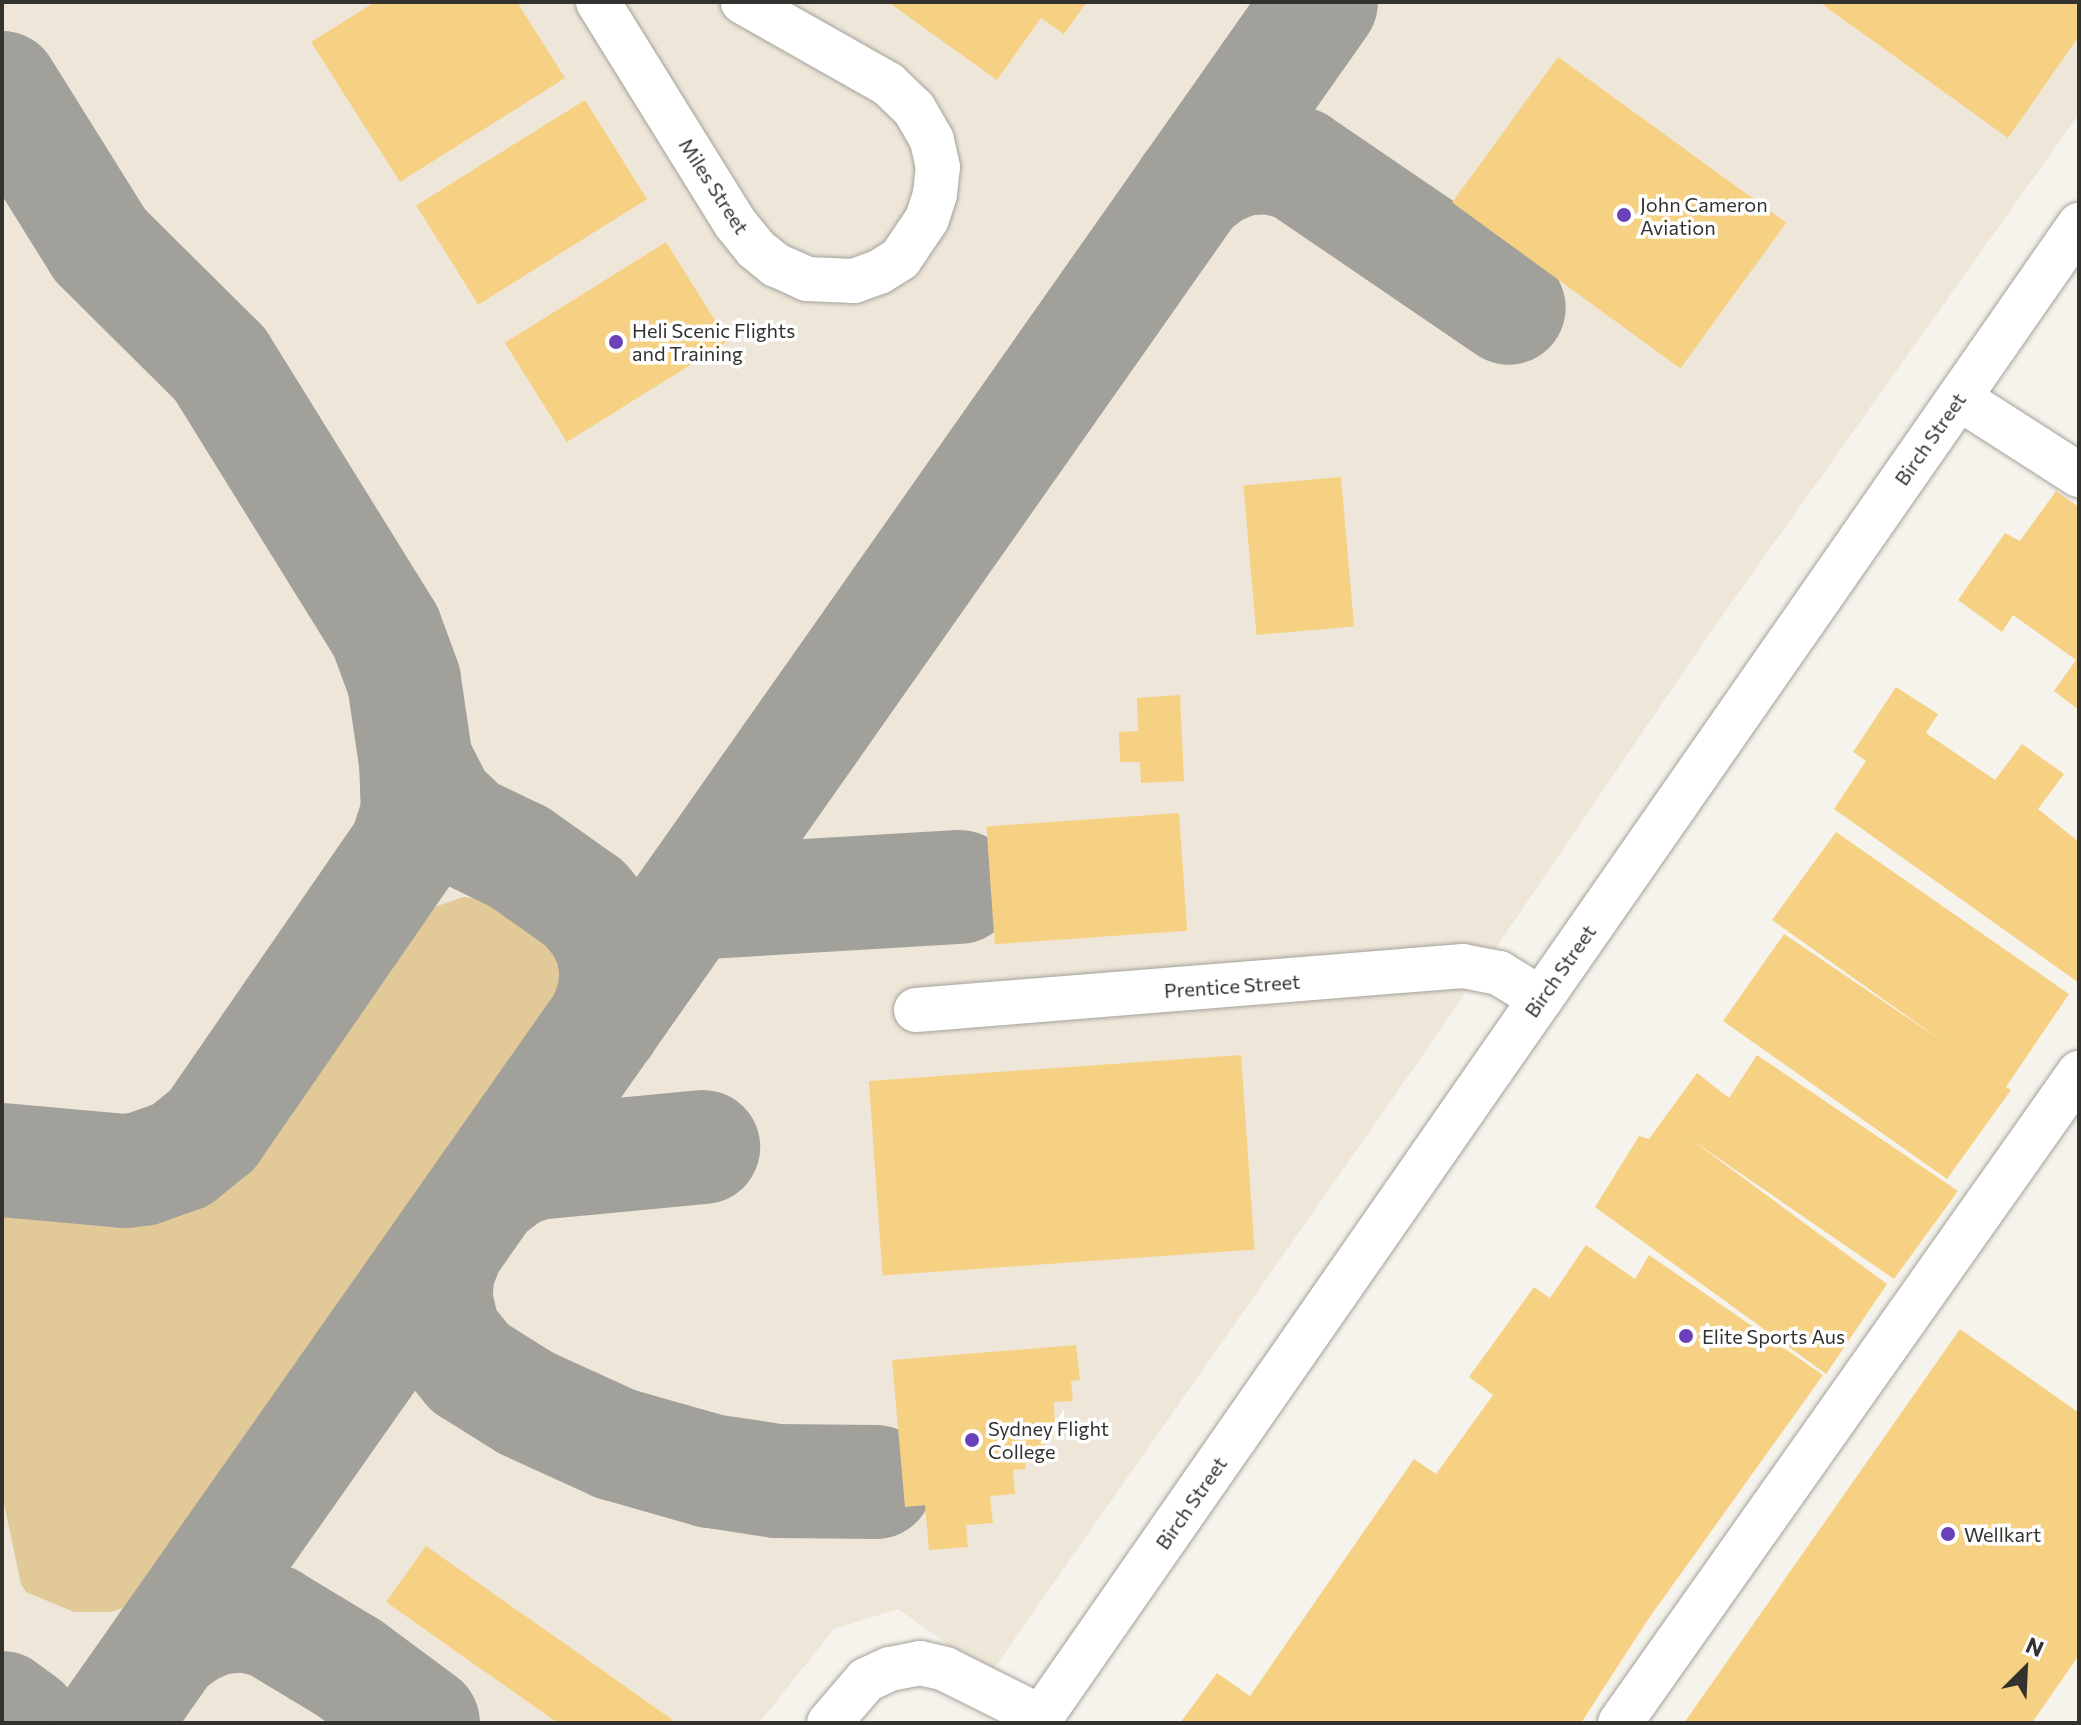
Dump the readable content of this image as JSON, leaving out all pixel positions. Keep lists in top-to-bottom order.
{
  "streets": {
    "street": ["Miles Street", "Birch Street", "Prentice Street"]
  },
  "crossings": [
    ["Birch Street", "Prentice Street"]
  ],
  "places": [
    "John Cameron Aviation",
    "Heli Scenic Flights and Training",
    "Elite Sports Aus",
    "Sydney Flight College",
    "Wellkart"
  ],
  "north": "top right"
}
